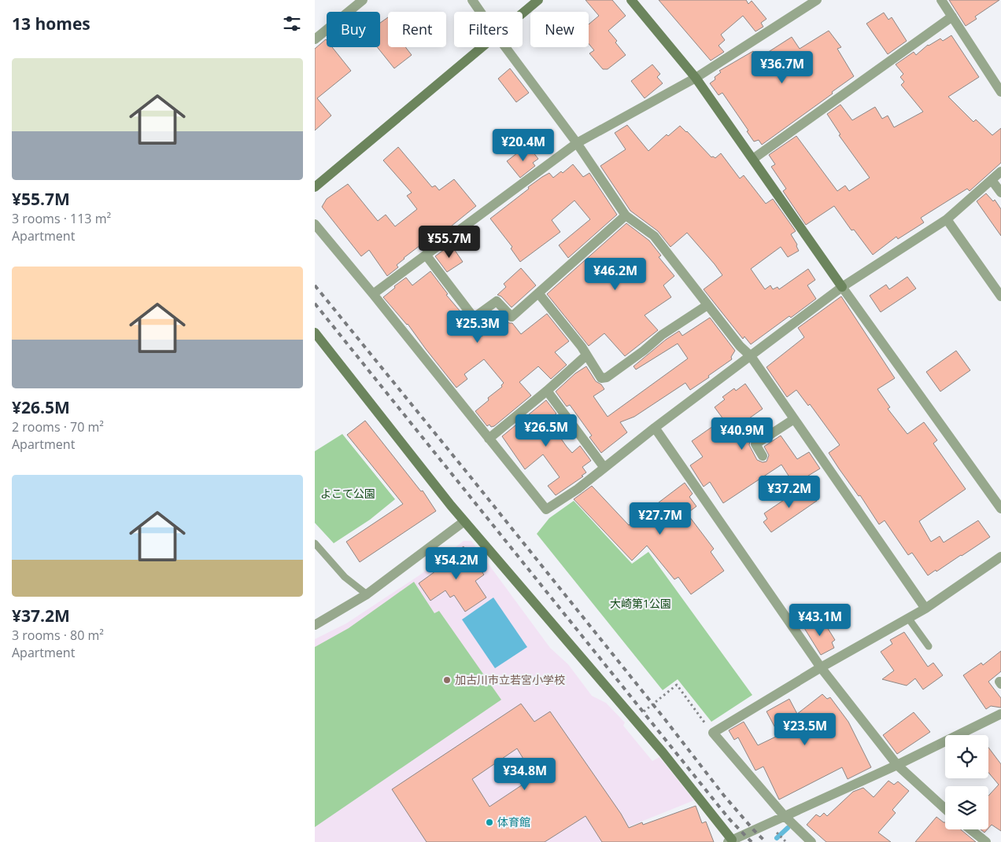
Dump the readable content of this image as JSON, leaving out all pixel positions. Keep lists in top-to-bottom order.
{
  "parks": ["よこて公園", "大崎第1公園"],
  "places": ["加古川市立若宮小学校", "体育館"],
  "page": {
    "heading": "13 homes",
    "chip": [
      "Buy",
      "Rent",
      "Filters",
      "New"
    ],
    "list": [
      {
        "name": "¥55.7M",
        "note": "3 rooms · 113 m² · Apartment"
      },
      {
        "name": "¥26.5M",
        "note": "2 rooms · 70 m² · Apartment"
      },
      {
        "name": "¥37.2M",
        "note": "3 rooms · 80 m² · Apartment"
      }
    ],
    "price": [
      "¥36.7M",
      "¥20.4M",
      "¥55.7M",
      "¥46.2M",
      "¥25.3M",
      "¥26.5M",
      "¥40.9M",
      "¥37.2M",
      "¥27.7M",
      "¥54.2M",
      "¥43.1M",
      "¥23.5M",
      "¥34.8M"
    ]
  }
}
